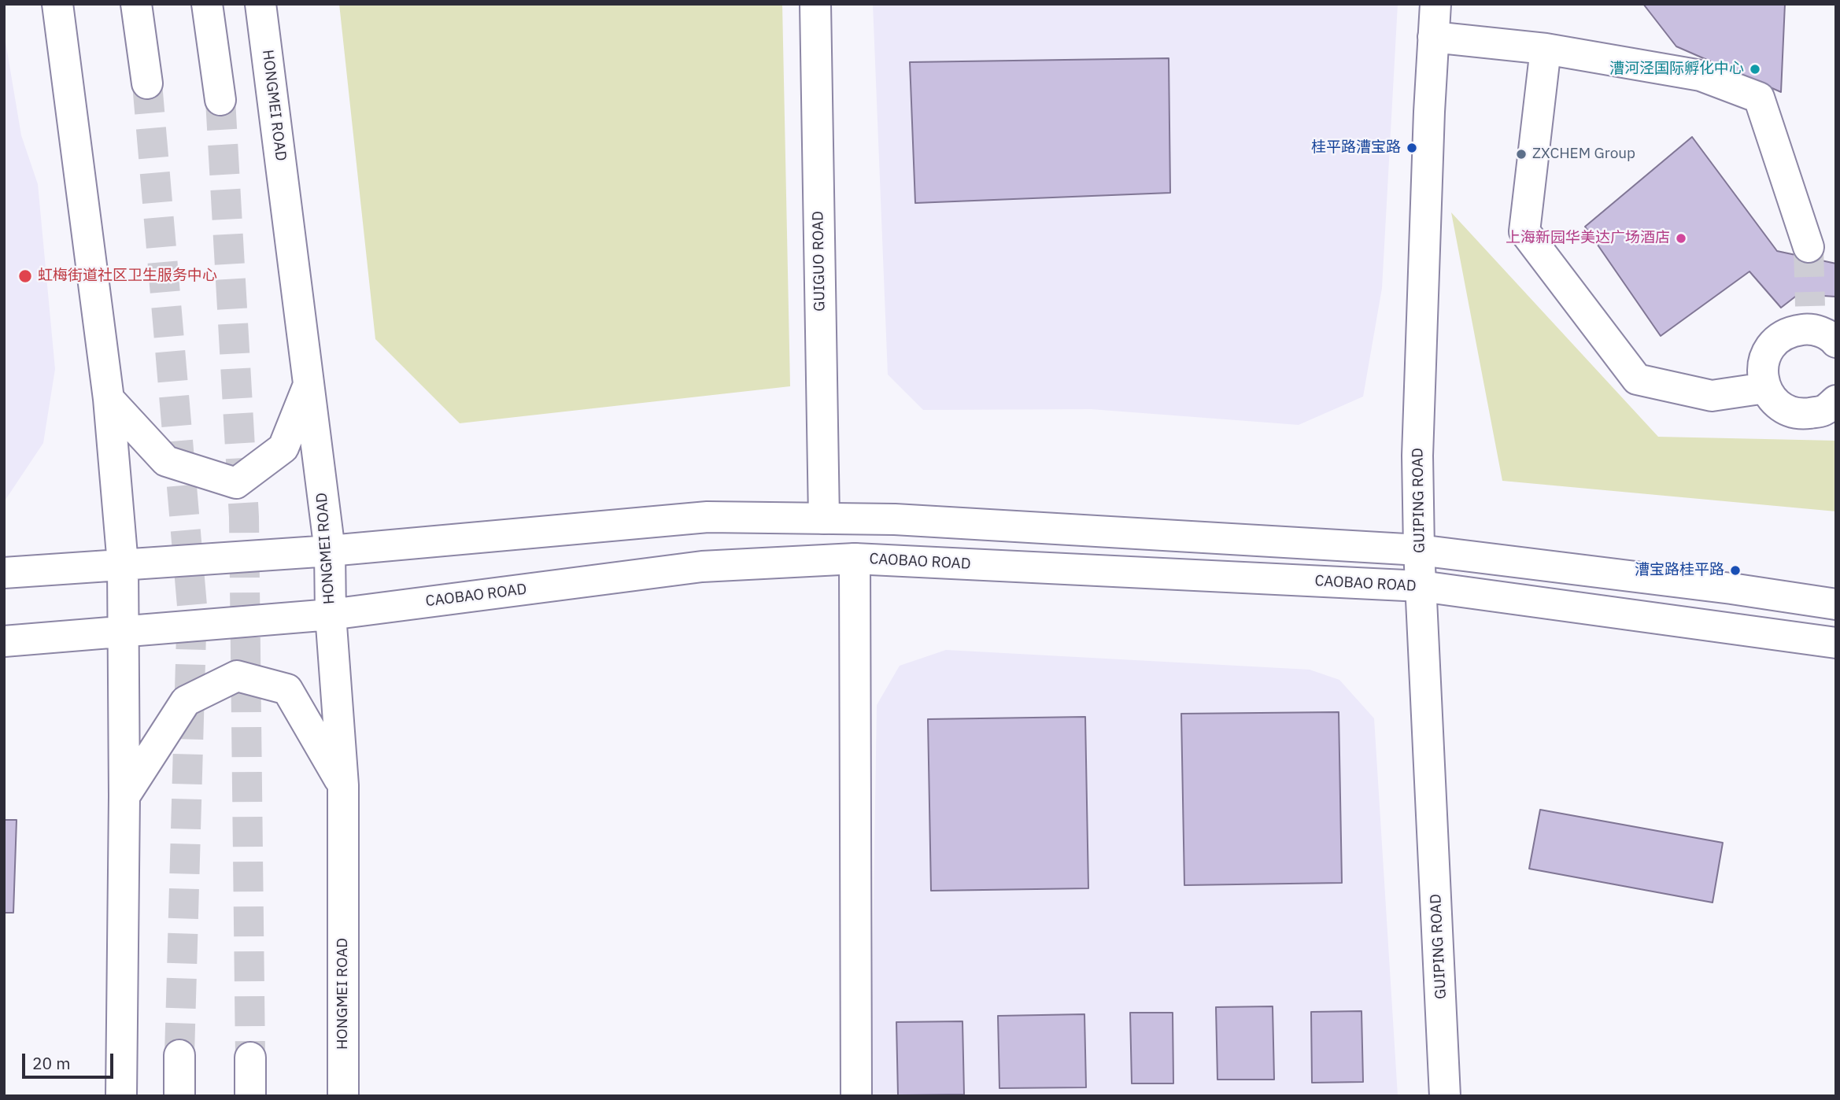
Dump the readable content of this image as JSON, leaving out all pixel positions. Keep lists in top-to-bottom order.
{
  "streets": {
    "main road": [
      "HONGMEI ROAD",
      "GUIGUO ROAD",
      "GUIPING ROAD",
      "CAOBAO ROAD"
    ]
  },
  "crossings": [
    ["HONGMEI ROAD", "CAOBAO ROAD"],
    ["GUIPING ROAD", "CAOBAO ROAD"]
  ],
  "places": [
    "漕河泾国际孵化中心",
    "桂平路漕宝路",
    "ZXCHEM Group",
    "上海新园华美达广场酒店",
    "虹梅街道社区卫生服务中心",
    "漕宝路桂平路"
  ],
  "scale_bar": "20 m"
}
